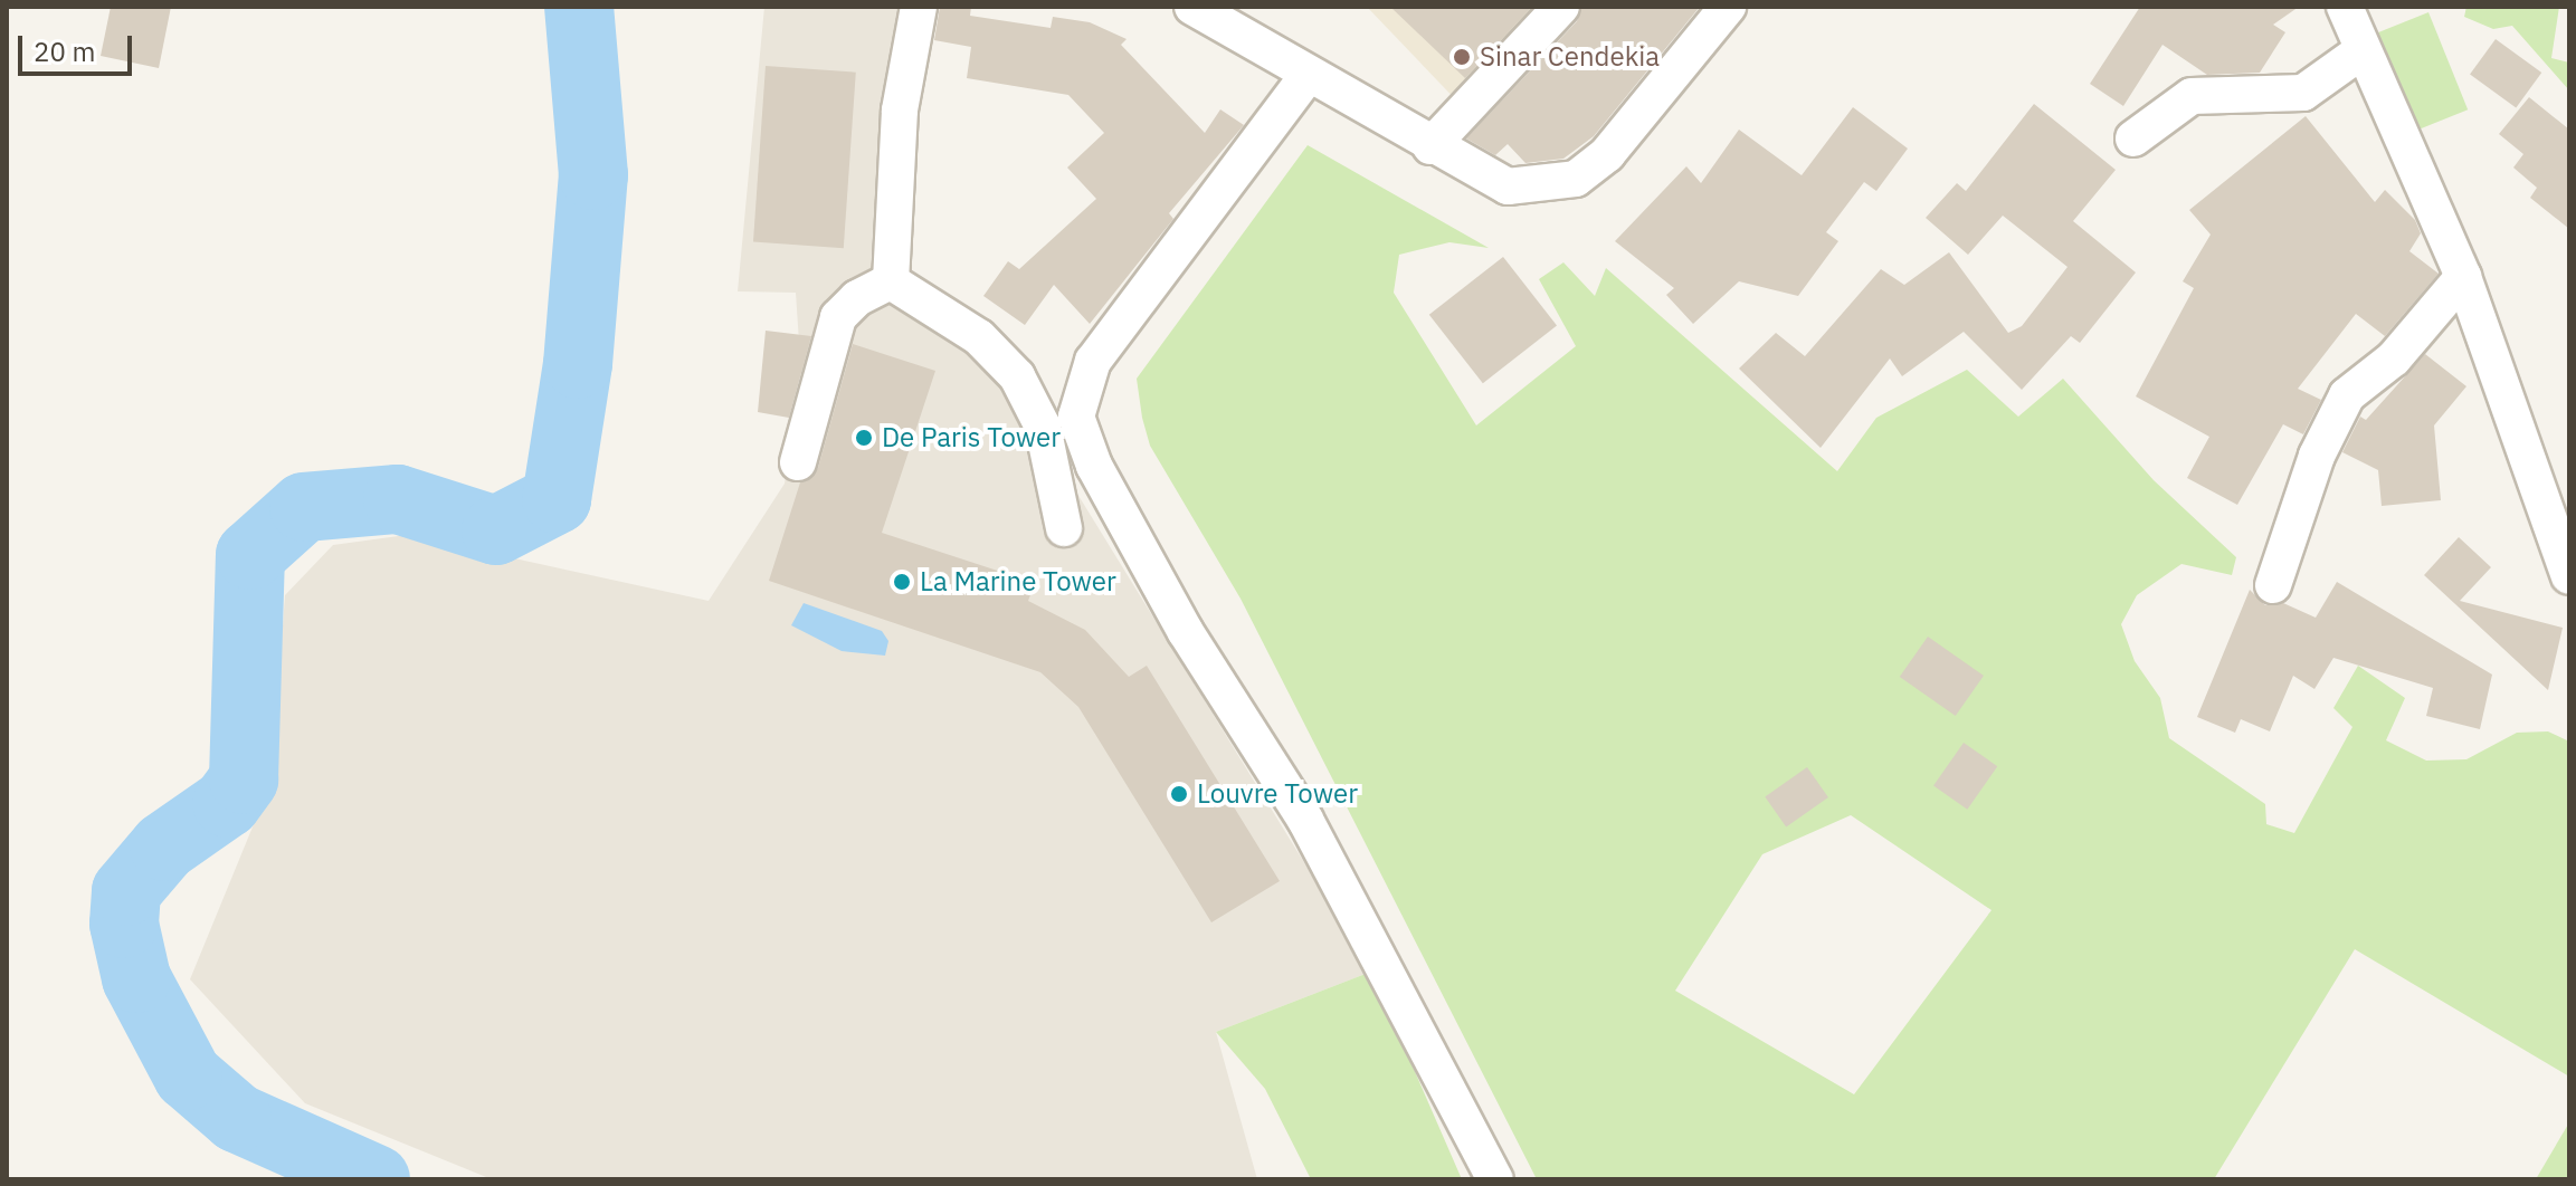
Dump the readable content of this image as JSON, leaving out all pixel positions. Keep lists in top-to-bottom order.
{
  "places": [
    "Sinar Cendekia",
    "De Paris Tower",
    "La Marine Tower",
    "Louvre Tower"
  ],
  "scale_bar": "20 m"
}
